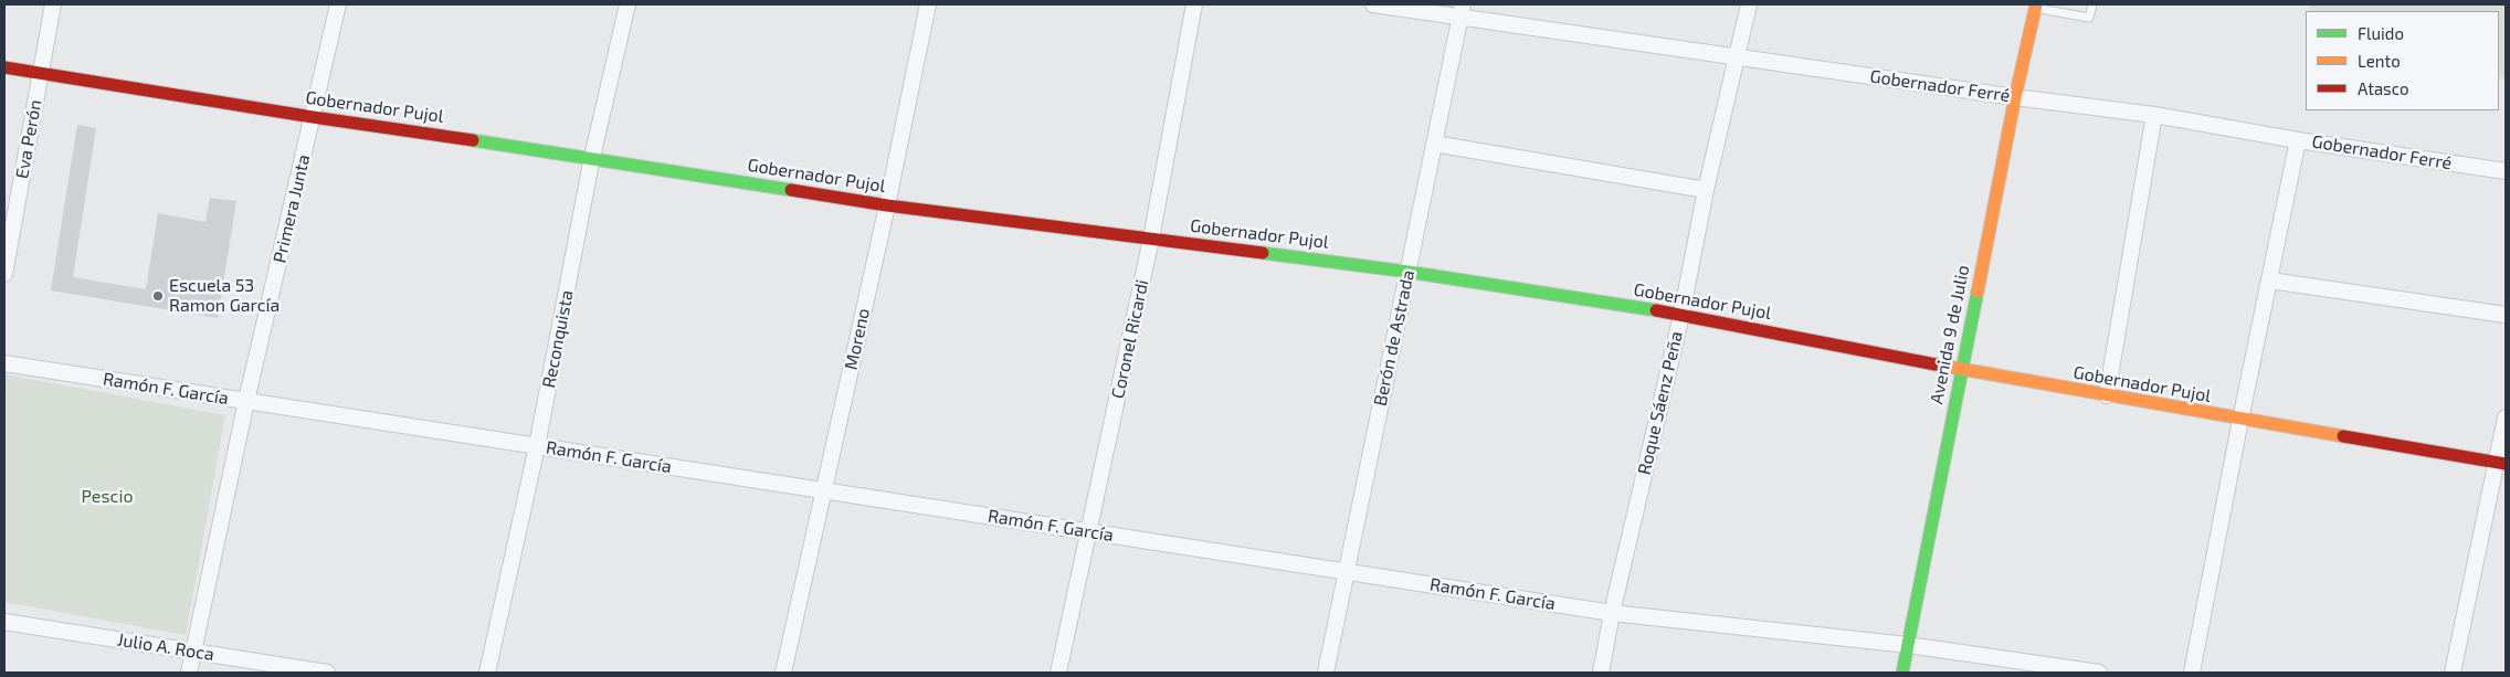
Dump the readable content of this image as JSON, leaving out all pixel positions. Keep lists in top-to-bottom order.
{
  "streets": {
    "main road": ["Gobernador Pujol", "Avenida 9 de Julio"],
    "street": [
      "Gobernador Ferré",
      "Eva Perón",
      "Primera Junta",
      "Berón de Astrada",
      "Reconquista",
      "Moreno",
      "Coronel Ricardi",
      "Ramón F. García",
      "Roque Sáenz Peña",
      "Julio A. Roca"
    ]
  },
  "crossings": [
    ["Gobernador Ferré", "Avenida 9 de Julio"],
    ["Gobernador Ferré", "Berón de Astrada"],
    ["Gobernador Ferré", "Roque Sáenz Peña"],
    ["Gobernador Pujol", "Eva Perón"],
    ["Gobernador Pujol", "Primera Junta"],
    ["Gobernador Pujol", "Avenida 9 de Julio"],
    ["Gobernador Pujol", "Berón de Astrada"],
    ["Gobernador Pujol", "Reconquista"],
    ["Gobernador Pujol", "Moreno"],
    ["Gobernador Pujol", "Coronel Ricardi"],
    ["Gobernador Pujol", "Roque Sáenz Peña"],
    ["Primera Junta", "Ramón F. García"],
    ["Primera Junta", "Julio A. Roca"],
    ["Avenida 9 de Julio", "Ramón F. García"],
    ["Berón de Astrada", "Ramón F. García"],
    ["Reconquista", "Ramón F. García"],
    ["Moreno", "Ramón F. García"],
    ["Coronel Ricardi", "Ramón F. García"],
    ["Ramón F. García", "Roque Sáenz Peña"]
  ],
  "parks": ["Pescio"],
  "places": ["Escuela 53 Ramon García"],
  "legend": ["Fluido", "Lento", "Atasco"]
}
